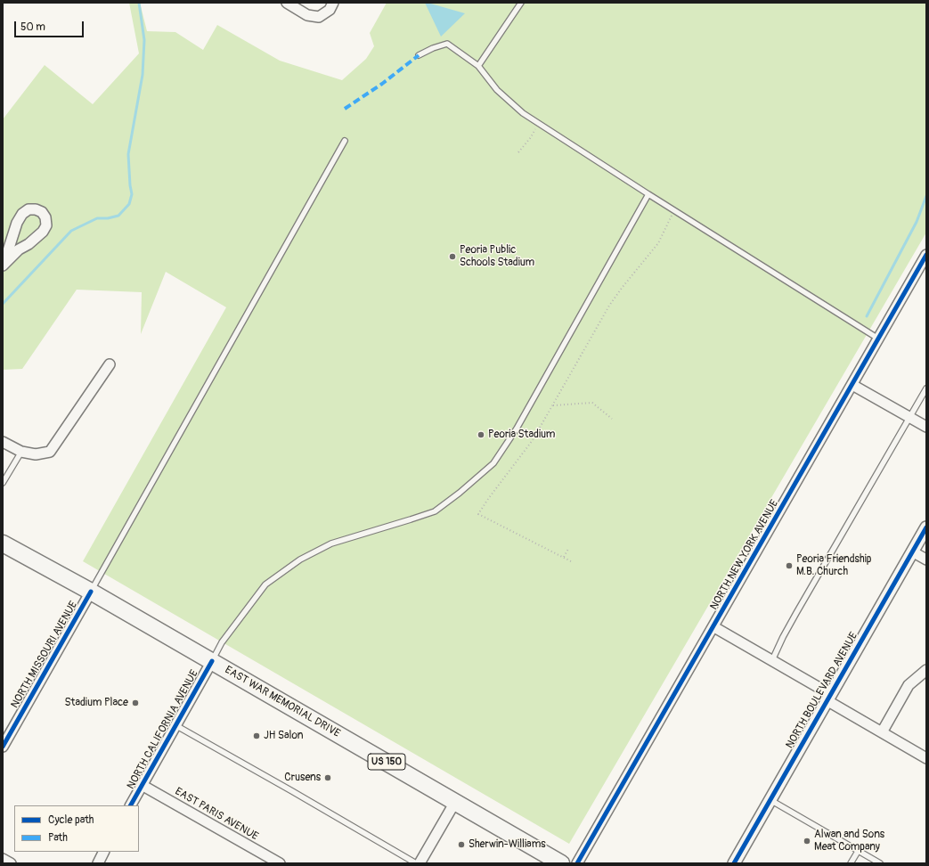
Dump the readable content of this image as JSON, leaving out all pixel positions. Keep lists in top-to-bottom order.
{
  "streets": {
    "highway": ["EAST WAR MEMORIAL DRIVE", "US 150"],
    "street": [
      "NORTH NEW YORK AVENUE",
      "NORTH MISSOURI AVENUE",
      "NORTH BOULEVARD AVENUE",
      "NORTH CALIFORNIA AVENUE",
      "EAST PARIS AVENUE"
    ]
  },
  "crossings": [
    ["NORTH MISSOURI AVENUE", "EAST WAR MEMORIAL DRIVE"],
    ["EAST WAR MEMORIAL DRIVE", "NORTH CALIFORNIA AVENUE"],
    ["NORTH CALIFORNIA AVENUE", "EAST PARIS AVENUE"]
  ],
  "places": [
    "Peoria Public Schools Stadium",
    "Peoria Stadium",
    "Peoria Friendship M.B. Church",
    "Stadium Place",
    "JH Salon",
    "Crusens",
    "Alwan and Sons Meat Company",
    "Sherwin-Williams"
  ],
  "legend": ["Cycle path", "Path"],
  "scale_bar": "50 m"
}
